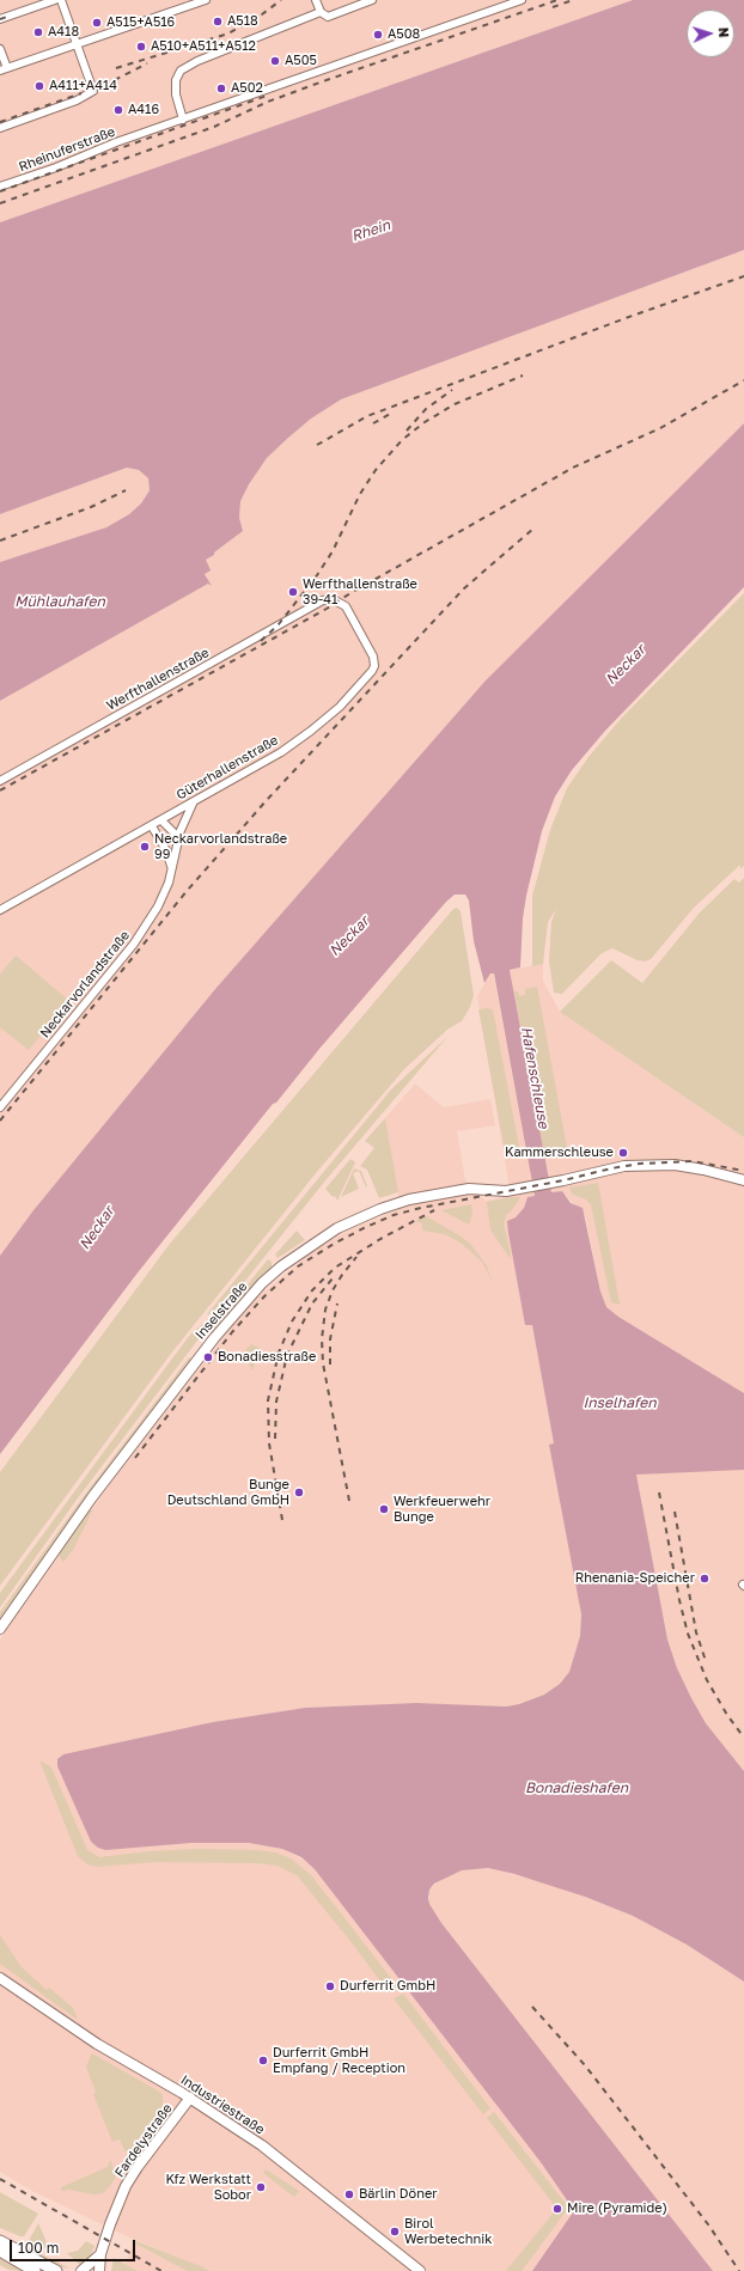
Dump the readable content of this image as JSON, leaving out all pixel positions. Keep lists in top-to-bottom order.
{
  "streets": {
    "street": [
      "Rheinuferstraße",
      "Werfthallenstraße",
      "Güterhallenstraße",
      "Neckarvorlandstraße",
      "Inselstraße",
      "Industriestraße",
      "Fardelystraße"
    ]
  },
  "crossings": [
    ["Werfthallenstraße", "Güterhallenstraße"],
    ["Güterhallenstraße", "Neckarvorlandstraße"],
    ["Industriestraße", "Fardelystraße"]
  ],
  "water": [
    "Rhein",
    "Mühlauhafen",
    "Neckar",
    "Hafenschleuse",
    "Inselhafen",
    "Bonadieshafen"
  ],
  "places": [
    "A518",
    "A515+A516",
    "A418",
    "A508",
    "A510+A511+A512",
    "A505",
    "A411+A414",
    "A502",
    "A416",
    "Werfthallenstraße 39-41",
    "Neckarvorlandstraße 99",
    "Kammerschleuse",
    "Bonadiesstraße",
    "Bunge Deutschland GmbH",
    "Werkfeuerwehr Bunge",
    "Rhenania-Speicher",
    "Durferrit GmbH",
    "Durferrit GmbH Empfang / Reception",
    "Kfz Werkstatt Sobor",
    "Bärlin Döner",
    "Mire (Pyramide)",
    "Birol Werbetechnik"
  ],
  "scale_bar": "100 m",
  "north": "right"
}
